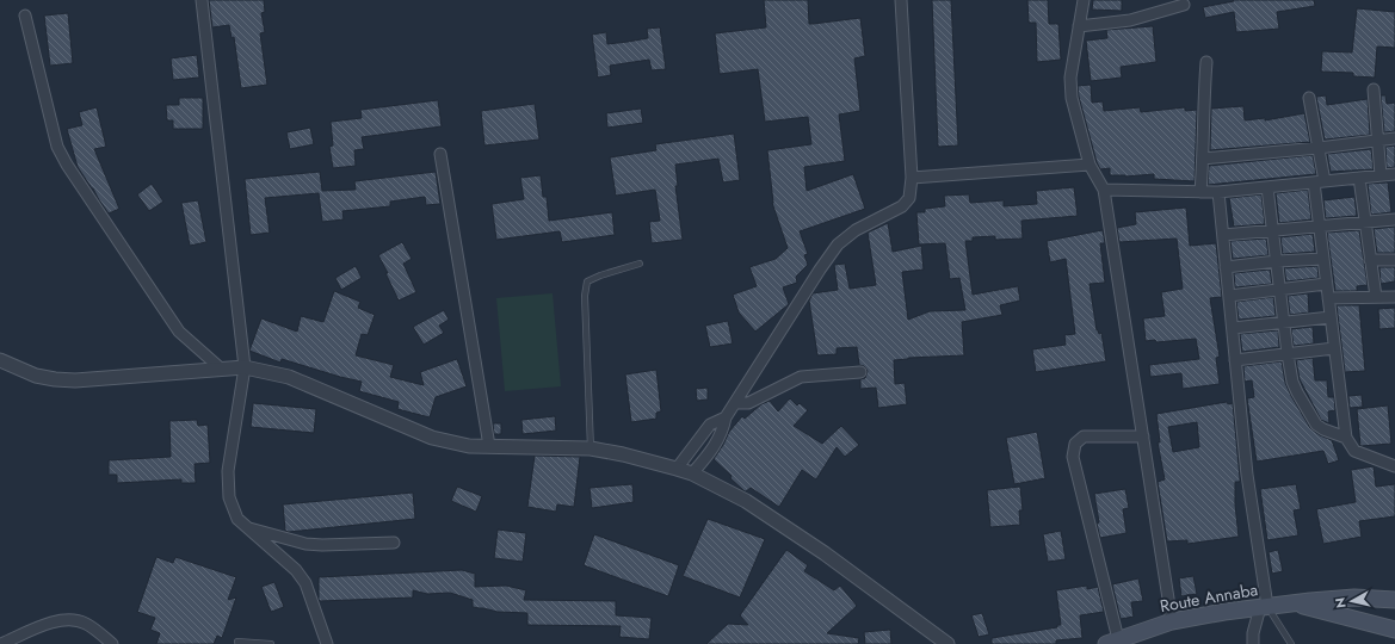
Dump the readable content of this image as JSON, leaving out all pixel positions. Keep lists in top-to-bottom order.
{
  "streets": {
    "main road": ["Route Annaba"]
  },
  "north": "left"
}
